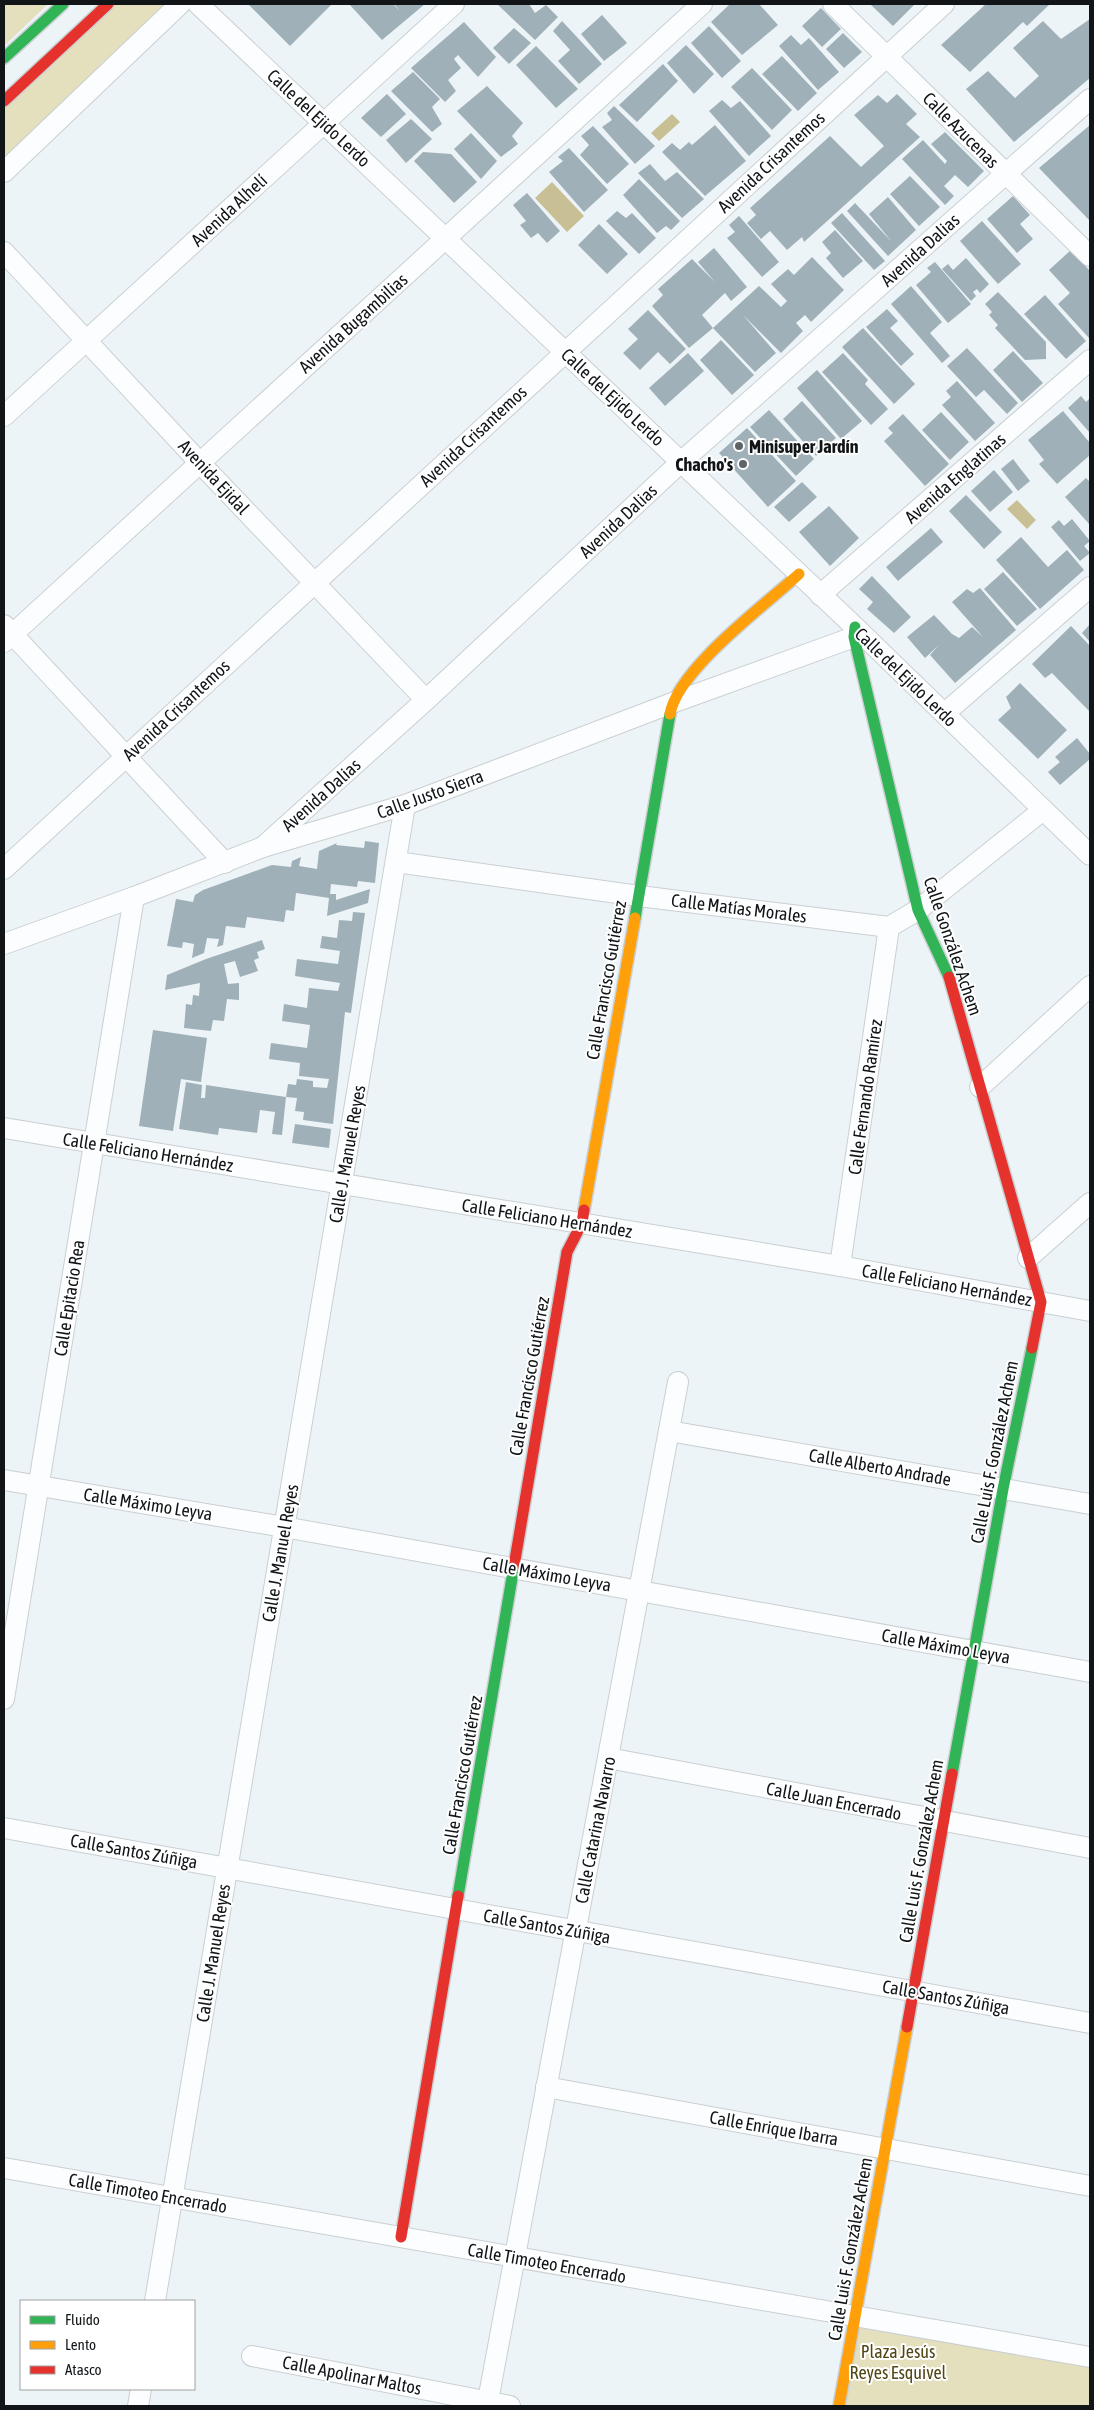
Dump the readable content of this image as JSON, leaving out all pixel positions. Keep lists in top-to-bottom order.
{
  "streets": {
    "street": [
      "Calle del Ejido Lerdo",
      "Calle Azucenas",
      "Avenida Crisantemos",
      "Avenida Alhelí",
      "Avenida Dalias",
      "Avenida Bugambilias",
      "Avenida Ejidal",
      "Avenida Englatinas",
      "Calle Justo Sierra",
      "Calle Matías Morales",
      "Calle González Achem",
      "Calle Francisco Gutiérrez",
      "Calle Fernando Ramírez",
      "Calle Feliciano Hernández",
      "Calle J. Manuel Reyes",
      "Calle Epitacio Rea",
      "Calle Luis F. González Achem",
      "Calle Alberto Andrade",
      "Calle Máximo Leyva",
      "Calle Juan Encerrado",
      "Calle Catarina Navarro",
      "Calle Santos Zúñiga",
      "Calle Enrique Ibarra",
      "Calle Timoteo Encerrado",
      "Calle Apolinar Maltos"
    ]
  },
  "crossings": [
    ["Calle del Ejido Lerdo", "Avenida Crisantemos"],
    ["Calle del Ejido Lerdo", "Avenida Alhelí"],
    ["Calle del Ejido Lerdo", "Avenida Dalias"],
    ["Calle del Ejido Lerdo", "Avenida Bugambilias"],
    ["Calle del Ejido Lerdo", "Avenida Englatinas"],
    ["Calle del Ejido Lerdo", "Calle Justo Sierra"],
    ["Calle del Ejido Lerdo", "Calle González Achem"],
    ["Calle del Ejido Lerdo", "Calle Francisco Gutiérrez"],
    ["Calle Azucenas", "Avenida Crisantemos"],
    ["Calle Azucenas", "Avenida Dalias"],
    ["Avenida Crisantemos", "Avenida Ejidal"],
    ["Avenida Alhelí", "Avenida Ejidal"],
    ["Avenida Dalias", "Avenida Ejidal"],
    ["Avenida Dalias", "Calle Justo Sierra"],
    ["Avenida Bugambilias", "Avenida Ejidal"],
    ["Calle Justo Sierra", "Calle González Achem"],
    ["Calle Justo Sierra", "Calle Francisco Gutiérrez"],
    ["Calle Justo Sierra", "Calle J. Manuel Reyes"],
    ["Calle Justo Sierra", "Calle Epitacio Rea"],
    ["Calle Matías Morales", "Calle Francisco Gutiérrez"],
    ["Calle Matías Morales", "Calle Fernando Ramírez"],
    ["Calle Matías Morales", "Calle J. Manuel Reyes"],
    ["Calle González Achem", "Calle Feliciano Hernández"],
    ["Calle González Achem", "Calle Luis F. González Achem"],
    ["Calle Francisco Gutiérrez", "Calle Feliciano Hernández"],
    ["Calle Francisco Gutiérrez", "Calle Máximo Leyva"],
    ["Calle Francisco Gutiérrez", "Calle Santos Zúñiga"],
    ["Calle Francisco Gutiérrez", "Calle Timoteo Encerrado"],
    ["Calle Fernando Ramírez", "Calle Feliciano Hernández"],
    ["Calle Feliciano Hernández", "Calle J. Manuel Reyes"],
    ["Calle Feliciano Hernández", "Calle Epitacio Rea"],
    ["Calle Feliciano Hernández", "Calle Luis F. González Achem"],
    ["Calle J. Manuel Reyes", "Calle Máximo Leyva"],
    ["Calle J. Manuel Reyes", "Calle Santos Zúñiga"],
    ["Calle J. Manuel Reyes", "Calle Timoteo Encerrado"],
    ["Calle Epitacio Rea", "Calle Máximo Leyva"],
    ["Calle Luis F. González Achem", "Calle Alberto Andrade"],
    ["Calle Luis F. González Achem", "Calle Máximo Leyva"],
    ["Calle Luis F. González Achem", "Calle Juan Encerrado"],
    ["Calle Luis F. González Achem", "Calle Santos Zúñiga"],
    ["Calle Luis F. González Achem", "Calle Enrique Ibarra"],
    ["Calle Luis F. González Achem", "Calle Timoteo Encerrado"],
    ["Calle Alberto Andrade", "Calle Catarina Navarro"],
    ["Calle Máximo Leyva", "Calle Catarina Navarro"],
    ["Calle Juan Encerrado", "Calle Catarina Navarro"],
    ["Calle Catarina Navarro", "Calle Santos Zúñiga"],
    ["Calle Catarina Navarro", "Calle Enrique Ibarra"],
    ["Calle Catarina Navarro", "Calle Timoteo Encerrado"],
    ["Calle Catarina Navarro", "Calle Apolinar Maltos"]
  ],
  "parks": ["Plaza Jesús Reyes Esquivel"],
  "places": ["Minisuper Jardín", "Chacho's"],
  "legend": ["Fluido", "Lento", "Atasco"]
}
